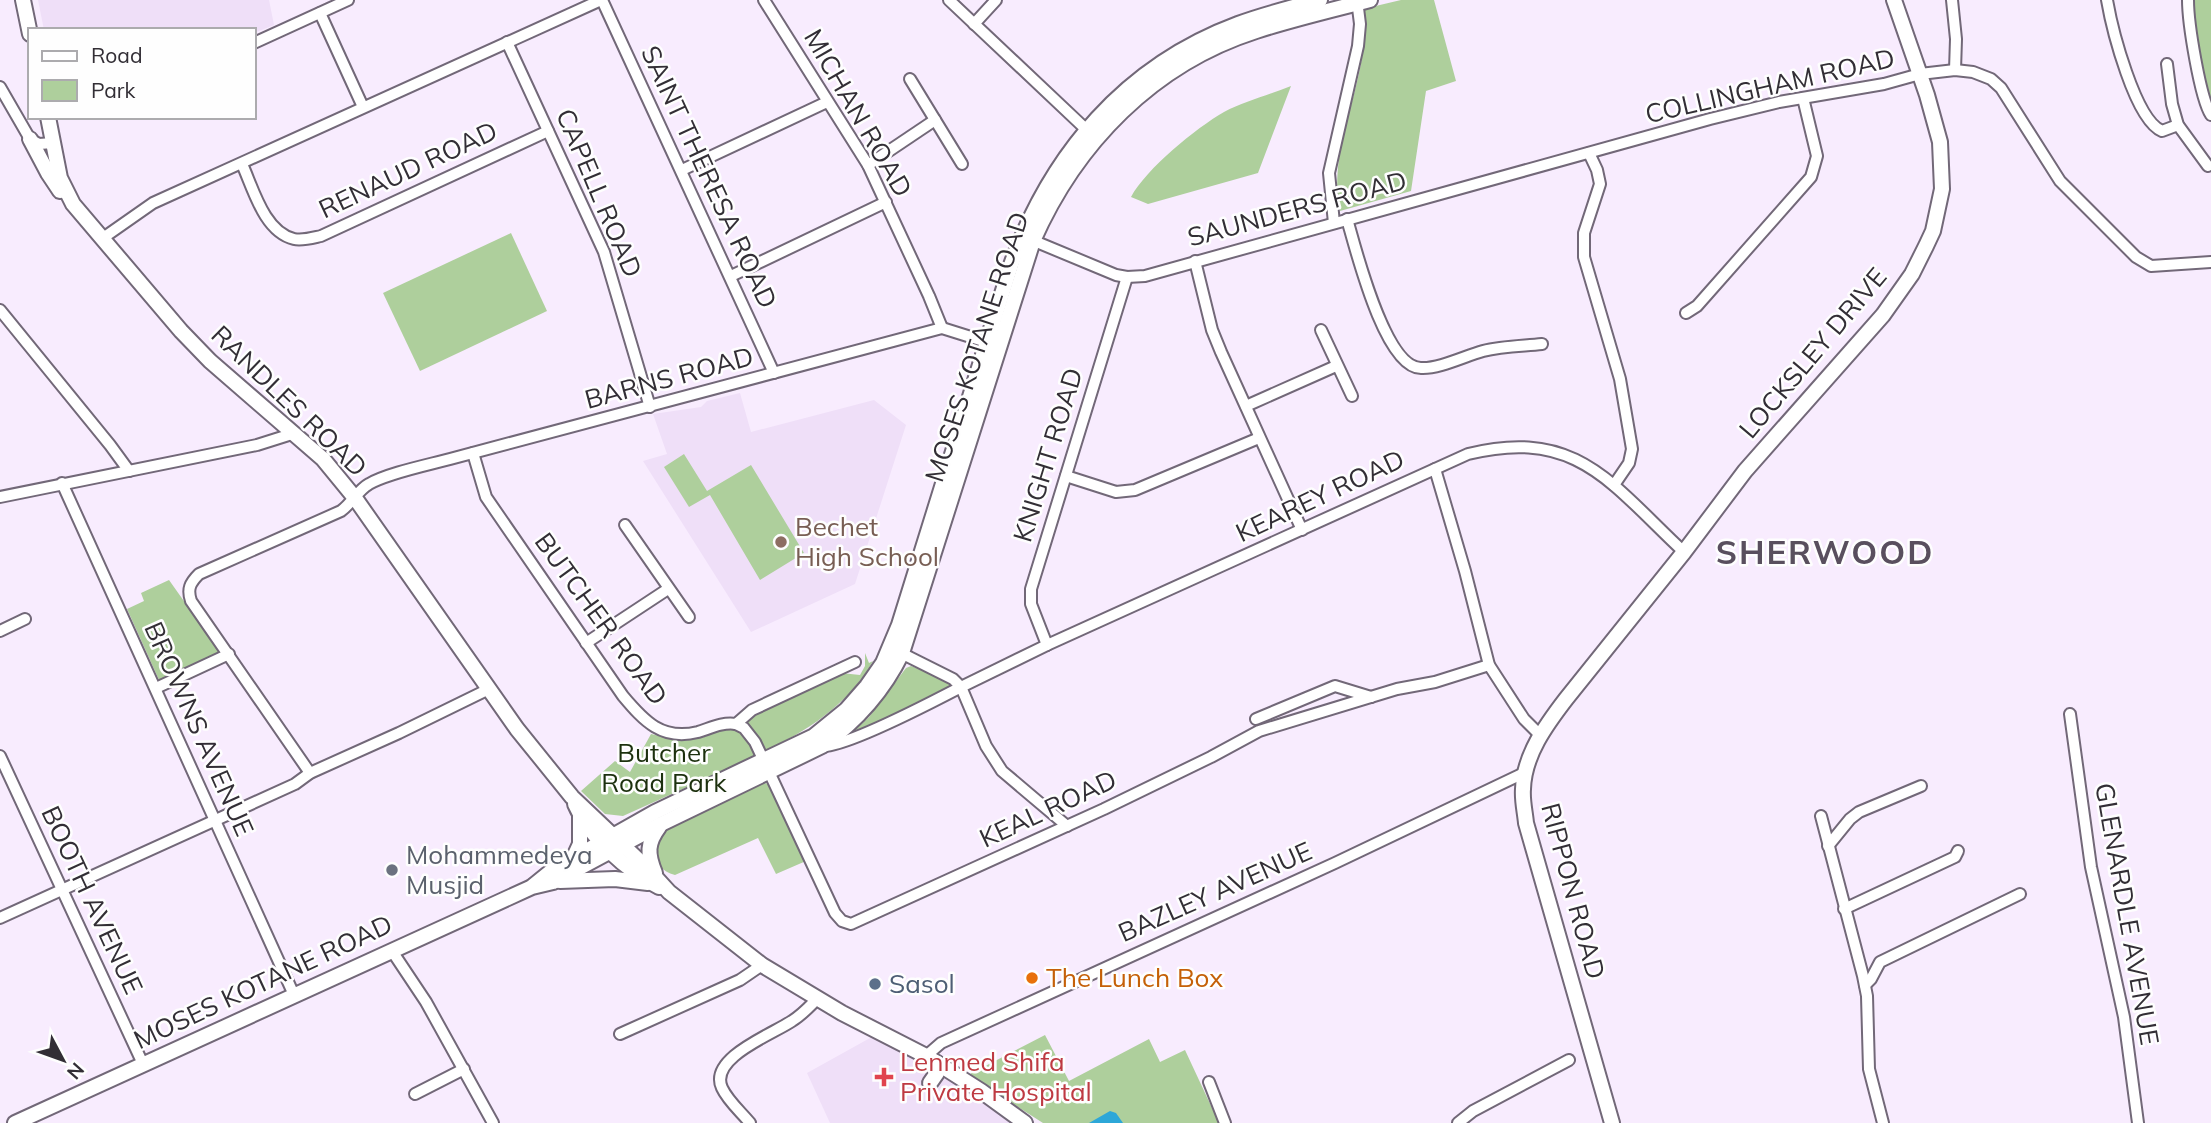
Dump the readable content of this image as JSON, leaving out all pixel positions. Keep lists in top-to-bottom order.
{
  "streets": {
    "street": [
      "COLLINGHAM ROAD",
      "MICHAN ROAD",
      "RENAUD ROAD",
      "SAINT THERESA ROAD",
      "CAPELL ROAD",
      "SAUNDERS ROAD",
      "MOSES KOTANE ROAD",
      "LOCKSLEY DRIVE",
      "BARNS ROAD",
      "RANDLES ROAD",
      "KNIGHT ROAD",
      "KEAREY ROAD",
      "BUTCHER ROAD",
      "BROWNS AVENUE",
      "KEAL ROAD",
      "RIPPON ROAD",
      "BAZLEY AVENUE",
      "BOOTH AVENUE",
      "GLENARDLE AVENUE"
    ]
  },
  "crossings": [
    ["COLLINGHAM ROAD", "SAUNDERS ROAD"],
    ["COLLINGHAM ROAD", "LOCKSLEY DRIVE"],
    ["MICHAN ROAD", "BARNS ROAD"],
    ["RENAUD ROAD", "CAPELL ROAD"],
    ["SAINT THERESA ROAD", "BARNS ROAD"],
    ["CAPELL ROAD", "BARNS ROAD"],
    ["SAUNDERS ROAD", "MOSES KOTANE ROAD"],
    ["SAUNDERS ROAD", "KNIGHT ROAD"],
    ["MOSES KOTANE ROAD", "RANDLES ROAD"],
    ["MOSES KOTANE ROAD", "KEAREY ROAD"],
    ["MOSES KOTANE ROAD", "BROWNS AVENUE"],
    ["MOSES KOTANE ROAD", "KEAL ROAD"],
    ["MOSES KOTANE ROAD", "BOOTH AVENUE"],
    ["LOCKSLEY DRIVE", "KEAREY ROAD"],
    ["LOCKSLEY DRIVE", "RIPPON ROAD"],
    ["BARNS ROAD", "RANDLES ROAD"],
    ["BARNS ROAD", "BUTCHER ROAD"],
    ["RANDLES ROAD", "BAZLEY AVENUE"],
    ["KNIGHT ROAD", "KEAREY ROAD"],
    ["KEAREY ROAD", "RIPPON ROAD"],
    ["BUTCHER ROAD", "KEAL ROAD"],
    ["RIPPON ROAD", "BAZLEY AVENUE"]
  ],
  "districts": ["SHERWOOD"],
  "parks": ["Butcher Road Park"],
  "places": {
    "other": [
      "Bechet High School",
      "Mohammedeya Musjid",
      "The Lunch Box",
      "Sasol"
    ],
    "health": ["Lenmed Shifa Private Hospital"]
  },
  "legend": ["Road", "Park"],
  "north": "bottom right"
}
